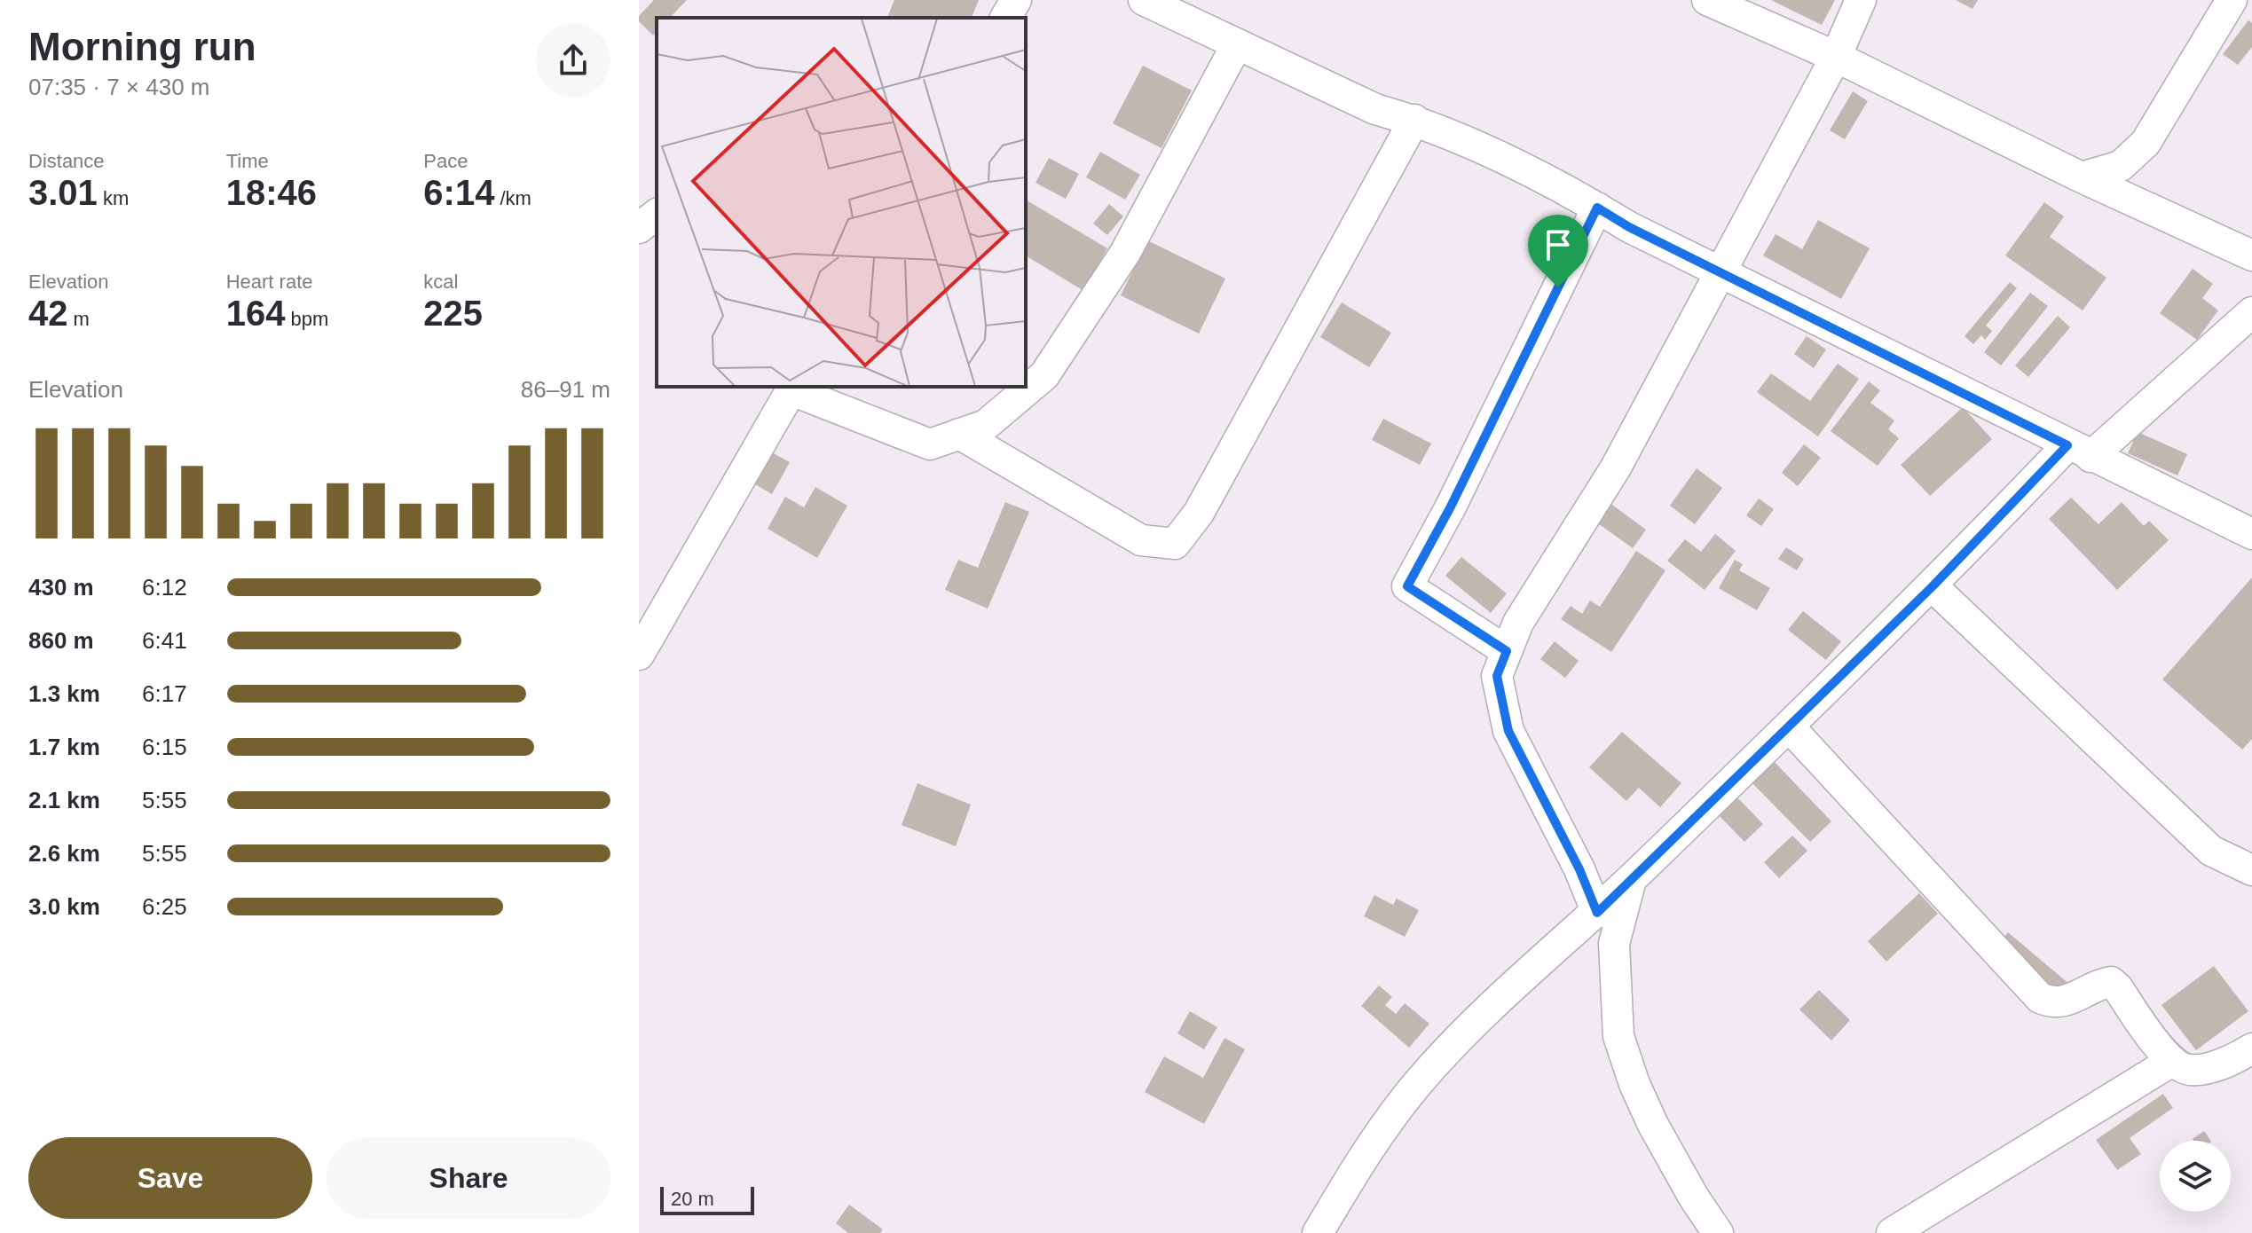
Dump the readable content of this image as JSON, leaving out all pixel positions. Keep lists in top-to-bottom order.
{
  "scale_bar": "20 m",
  "page": {
    "heading": ["Morning run", "07:35 · 7 × 430 m"],
    "stats": [
      ["Distance", "3.01 km"],
      ["Time", "18:46"],
      ["Pace", "6:14 /km"],
      ["Elevation", "42 m"],
      ["Heart rate", "164 bpm"],
      ["kcal", "225"]
    ],
    "chart": ["Elevation", "86–91 m"],
    "list": [
      {
        "name": "430 m",
        "note": "6:12"
      },
      {
        "name": "860 m",
        "note": "6:41"
      },
      {
        "name": "1.3 km",
        "note": "6:17"
      },
      {
        "name": "1.7 km",
        "note": "6:15"
      },
      {
        "name": "2.1 km",
        "note": "5:55"
      },
      {
        "name": "2.6 km",
        "note": "5:55"
      },
      {
        "name": "3.0 km",
        "note": "6:25"
      }
    ],
    "buttons": ["Save", "Share"],
    "scale": "20 m"
  }
}
